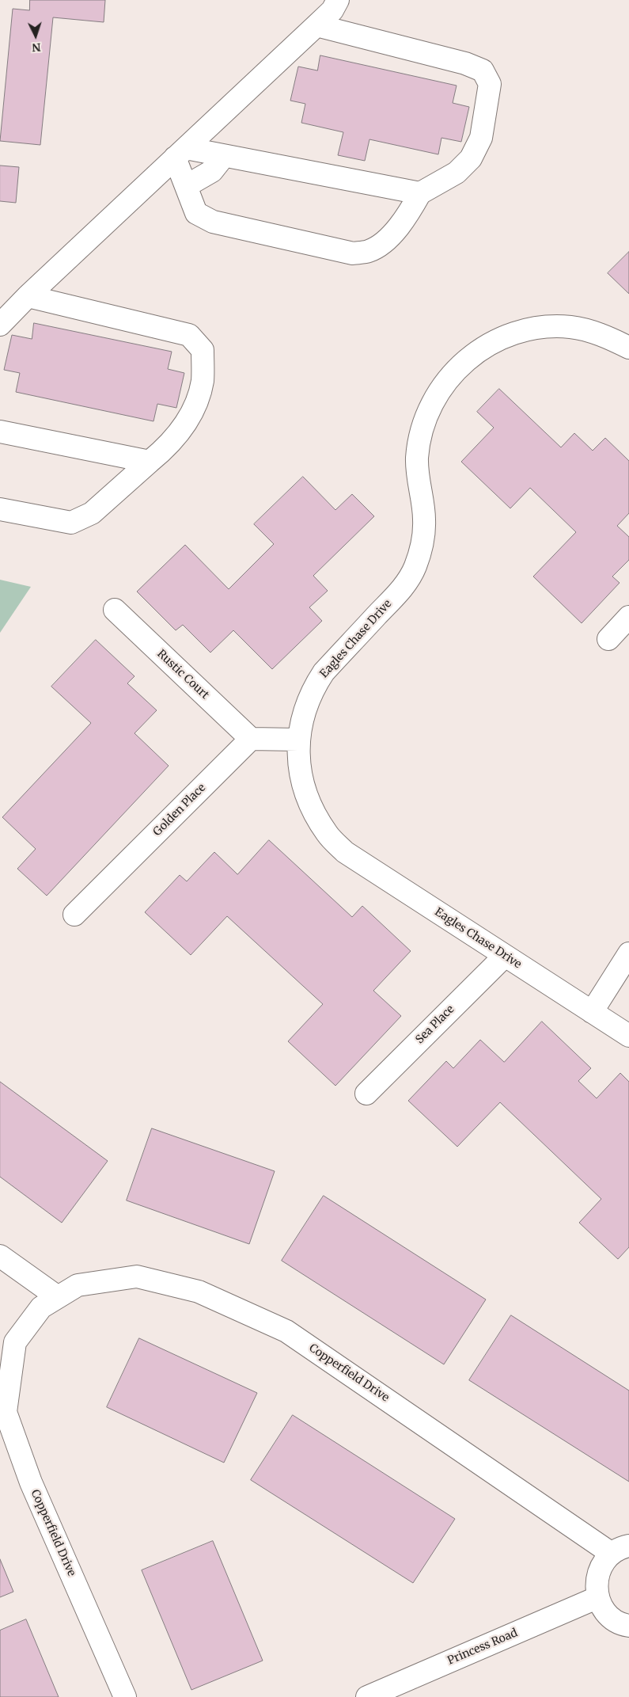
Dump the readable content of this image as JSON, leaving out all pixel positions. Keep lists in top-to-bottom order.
{
  "streets": {
    "street": [
      "Eagles Chase Drive",
      "Rustic Court",
      "Golden Place",
      "Sea Place",
      "Copperfield Drive",
      "Princess Road"
    ]
  },
  "crossings": [
    ["Eagles Chase Drive", "Sea Place"],
    ["Rustic Court", "Golden Place"]
  ],
  "north": "bottom"
}
